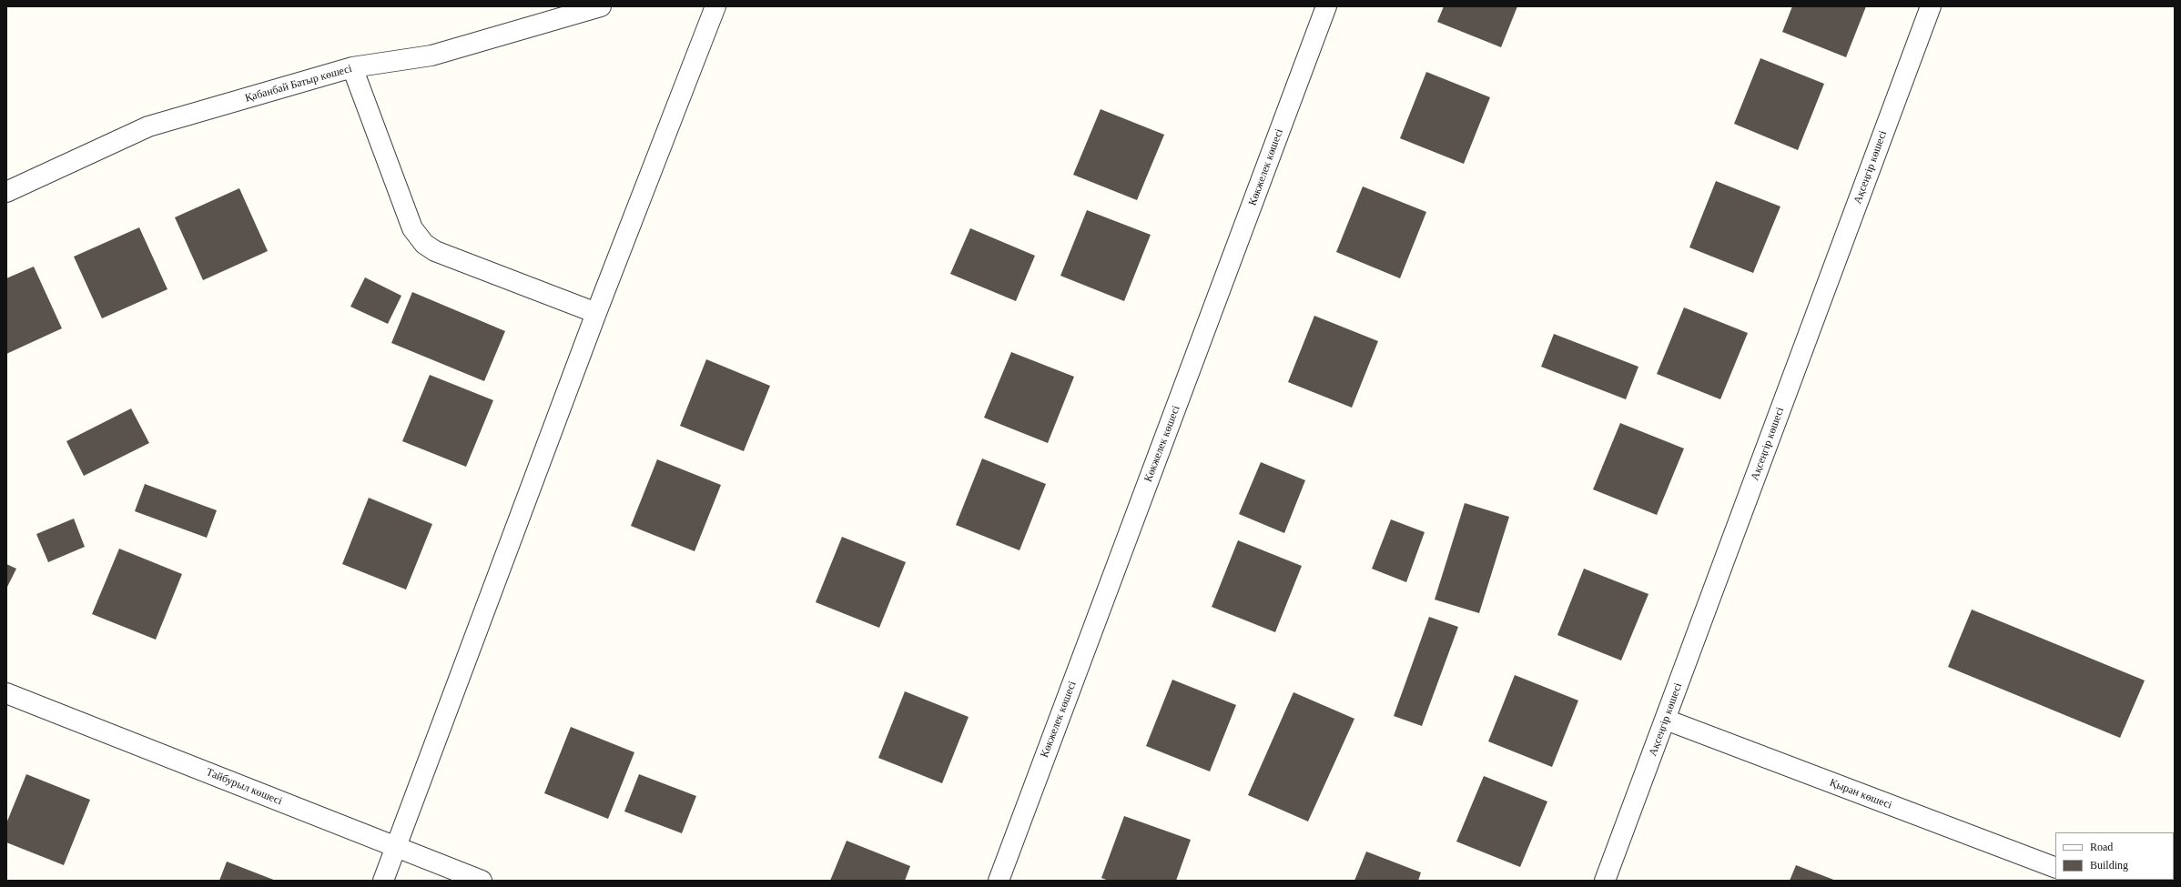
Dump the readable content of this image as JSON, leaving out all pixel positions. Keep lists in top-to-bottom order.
{
  "streets": {
    "street": [
      "Қабанбай Батыр көшесі",
      "Көкжелек көшесі",
      "Ақсеңгір көшесі",
      "Тайбурыл көшесі",
      "Қыран көшесі"
    ]
  },
  "crossings": [
    ["Ақсеңгір көшесі", "Қыран көшесі"]
  ],
  "legend": ["Road", "Building"]
}
